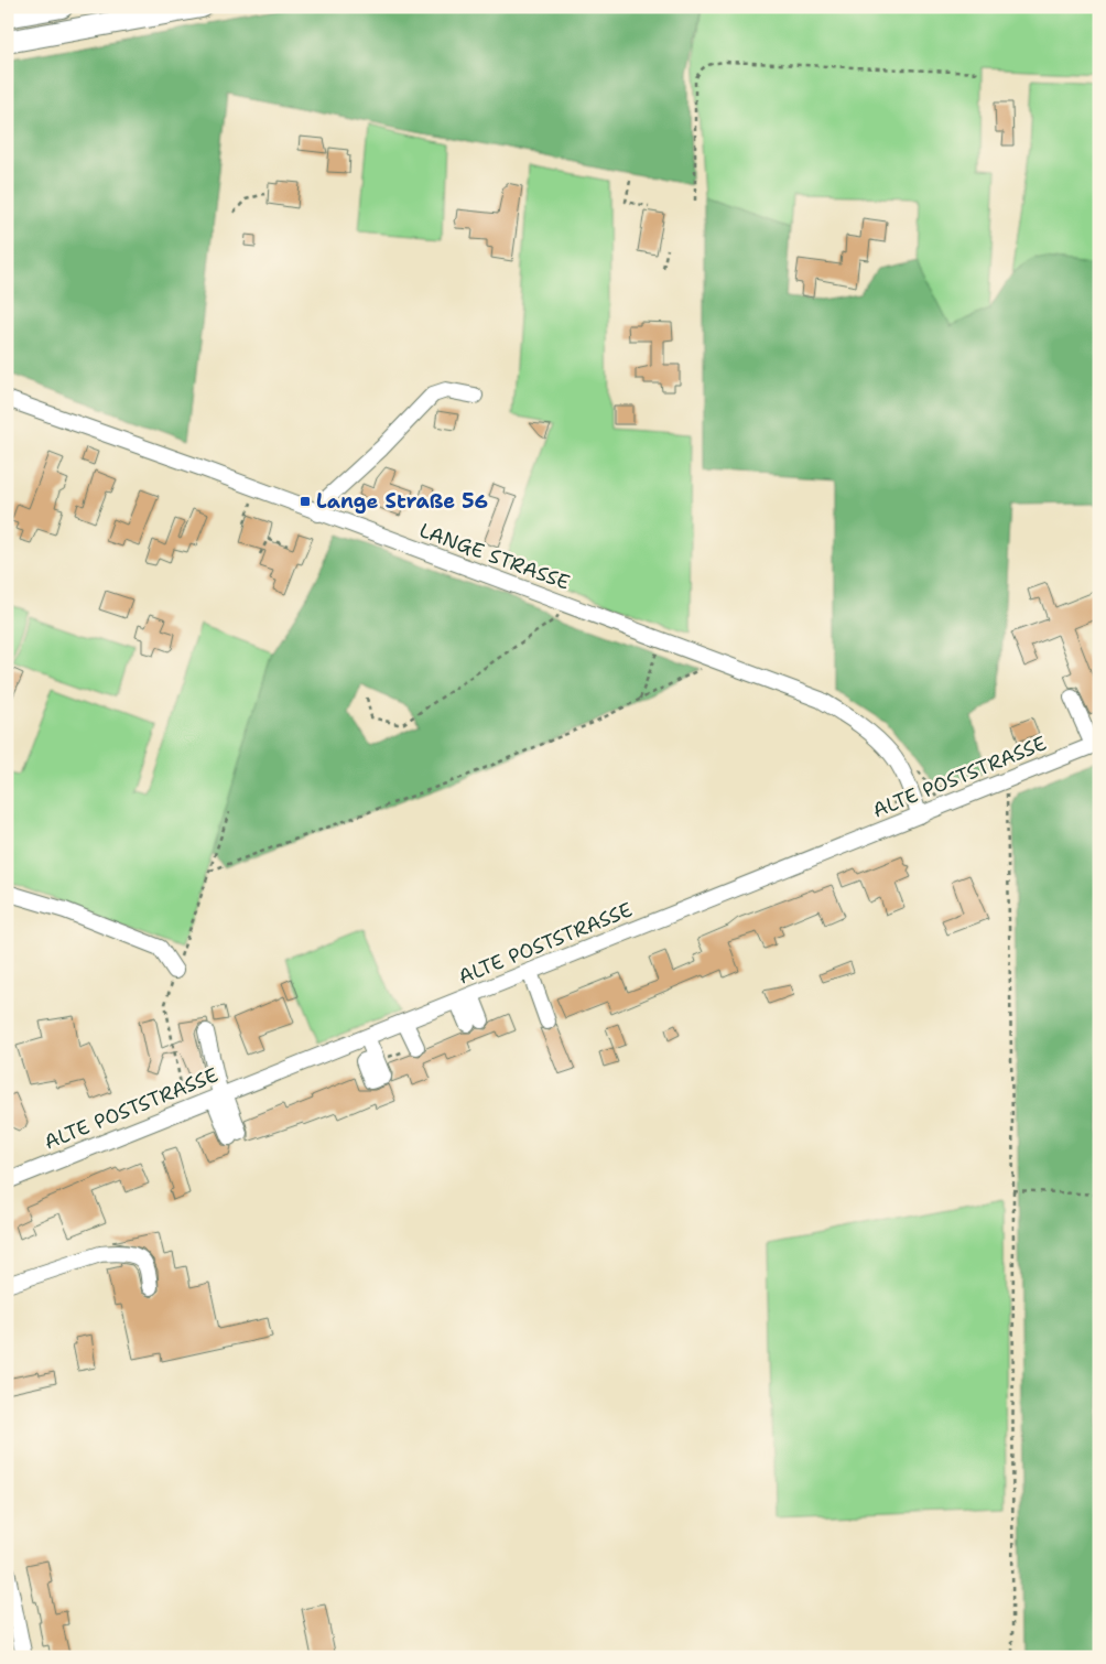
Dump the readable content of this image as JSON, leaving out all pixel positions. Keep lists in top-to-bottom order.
{
  "streets": {
    "street": ["LANGE STRASSE", "ALTE POSTSTRASSE"]
  },
  "crossings": [
    ["LANGE STRASSE", "ALTE POSTSTRASSE"]
  ],
  "places": {
    "transit": ["Lange Straße 56"]
  }
}
